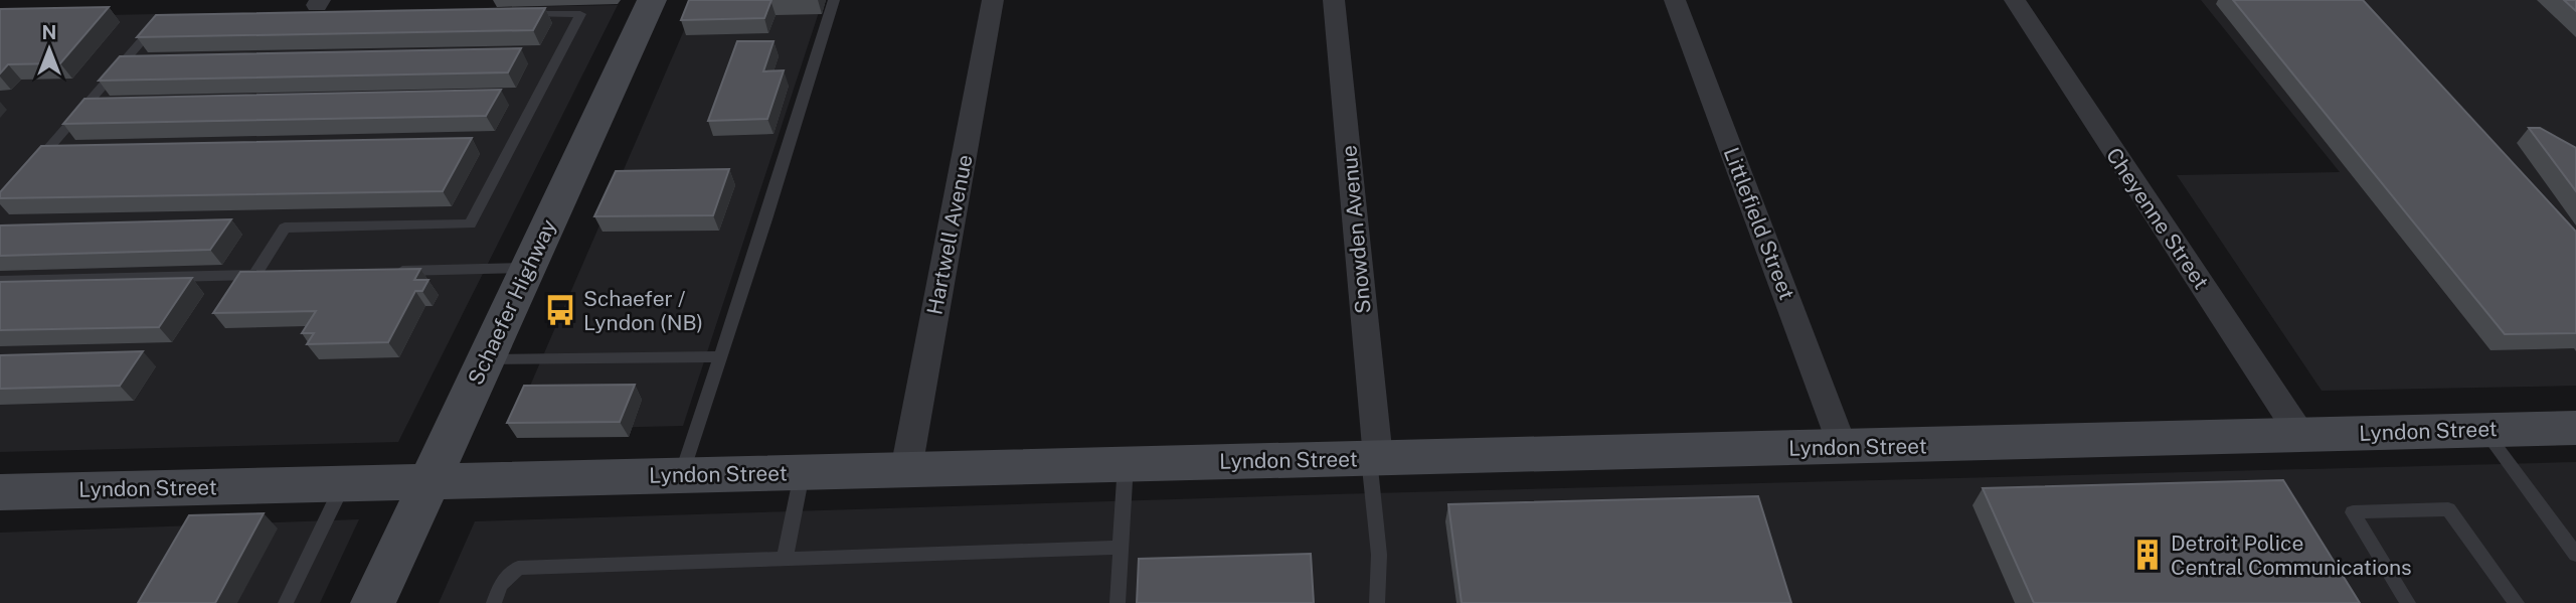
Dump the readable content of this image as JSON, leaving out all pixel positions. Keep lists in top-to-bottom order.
{
  "streets": {
    "street": [
      "Cheyenne Street",
      "Littlefield Street",
      "Snowden Avenue",
      "Hartwell Avenue",
      "Schaefer Highway",
      "Lyndon Street"
    ]
  },
  "crossings": [
    ["Cheyenne Street", "Lyndon Street"],
    ["Littlefield Street", "Lyndon Street"],
    ["Snowden Avenue", "Lyndon Street"],
    ["Hartwell Avenue", "Lyndon Street"],
    ["Schaefer Highway", "Lyndon Street"]
  ],
  "places": {
    "bus stop": ["Schaefer / Lyndon (NB)"],
    "building": ["Detroit Police Central Communications"]
  },
  "north": "top"
}
